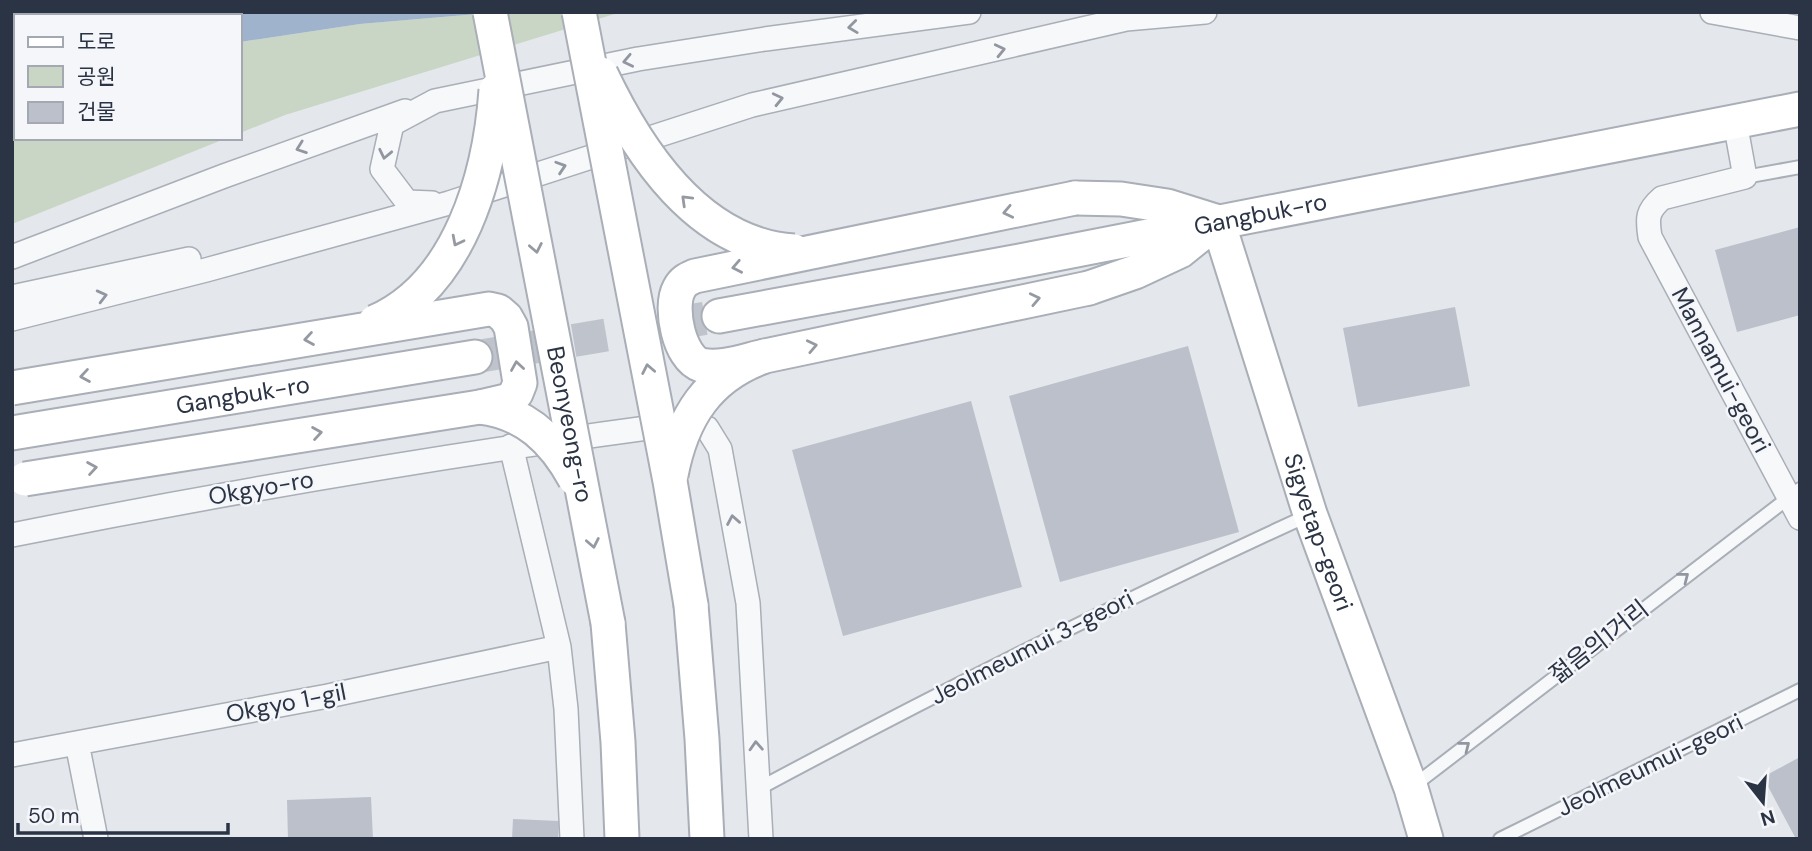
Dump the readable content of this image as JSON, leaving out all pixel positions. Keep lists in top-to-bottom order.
{
  "streets": {
    "main road": ["Gangbuk-ro", "Beonyeong-ro", "Sigyetap-geori"],
    "street": ["Mannamui-geori", "Okgyo-ro", "Okgyo 1-gil"],
    "lane": ["젊음의1거리", "Jeolmeumui 3-geori", "Jeolmeumui-geori"]
  },
  "crossings": [
    ["Gangbuk-ro", "Sigyetap-geori"],
    ["Mannamui-geori", "젊음의1거리"],
    ["Okgyo-ro", "Jeolmeumui 3-geori"],
    ["Sigyetap-geori", "젊음의1거리"],
    ["Sigyetap-geori", "Jeolmeumui 3-geori"]
  ],
  "one_way": ["젊음의1거리"],
  "legend": ["도로", "공원", "건물"],
  "scale_bar": "50 m",
  "north": "bottom"
}
